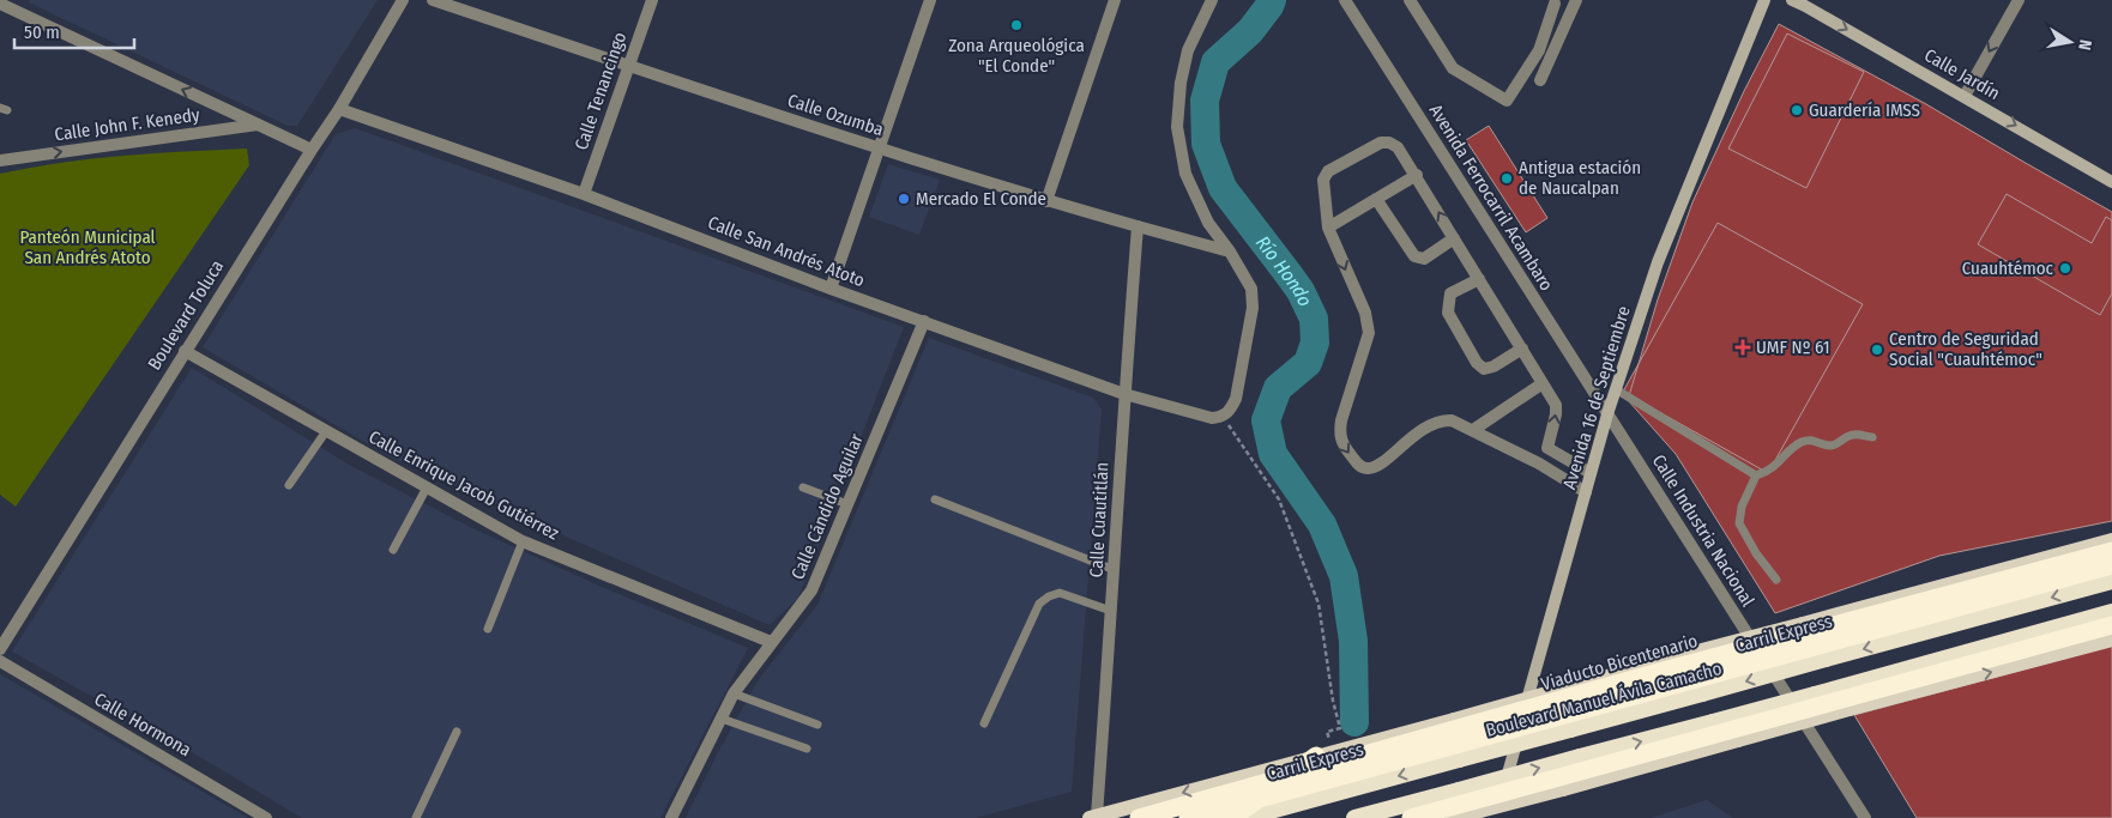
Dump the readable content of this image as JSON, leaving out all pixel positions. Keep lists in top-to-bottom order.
{
  "streets": {
    "highway": ["Carril Express", "Viaducto Bicentenario", "Boulevard Manuel Ávila Camacho"],
    "main road": ["Calle Jardín", "Avenida 16 de Septiembre"],
    "street": [
      "Calle Tenancingo",
      "Calle Ozumba",
      "Calle John F. Kenedy",
      "Avenida Ferrocarril Acambaro",
      "Calle San Andrés Atoto",
      "Boulevard Toluca",
      "Calle Enrique Jacob Gutiérrez",
      "Calle Cándido Aguilar",
      "Calle Cuautitlán",
      "Calle Industria Nacional",
      "Calle Hormona"
    ]
  },
  "crossings": [
    ["Calle Tenancingo", "Calle Ozumba"],
    ["Calle Tenancingo", "Calle San Andrés Atoto"],
    ["Calle Ozumba", "Calle Cuautitlán"],
    ["Avenida Ferrocarril Acambaro", "Avenida 16 de Septiembre"],
    ["Avenida Ferrocarril Acambaro", "Calle Industria Nacional"],
    ["Calle San Andrés Atoto", "Boulevard Toluca"],
    ["Calle San Andrés Atoto", "Calle Cándido Aguilar"],
    ["Calle San Andrés Atoto", "Calle Cuautitlán"],
    ["Boulevard Toluca", "Calle Enrique Jacob Gutiérrez"],
    ["Avenida 16 de Septiembre", "Calle Industria Nacional"],
    ["Calle Enrique Jacob Gutiérrez", "Calle Cándido Aguilar"]
  ],
  "one_way": ["Calle Jardín", "Calle John F. Kenedy"],
  "water": ["Río Hondo"],
  "parks": ["Panteón Municipal San Andrés Atoto"],
  "places": {
    "other": [
      "Zona Arqueológica \"El Conde\"",
      "Guardería IMSS",
      "Antigua estación de Naucalpan",
      "Mercado El Conde",
      "Cuauhtémoc",
      "Centro de Seguridad Social \"Cuauhtémoc\""
    ],
    "health": ["UMF Nº 61"]
  },
  "scale_bar": "50 m",
  "north": "right"
}
